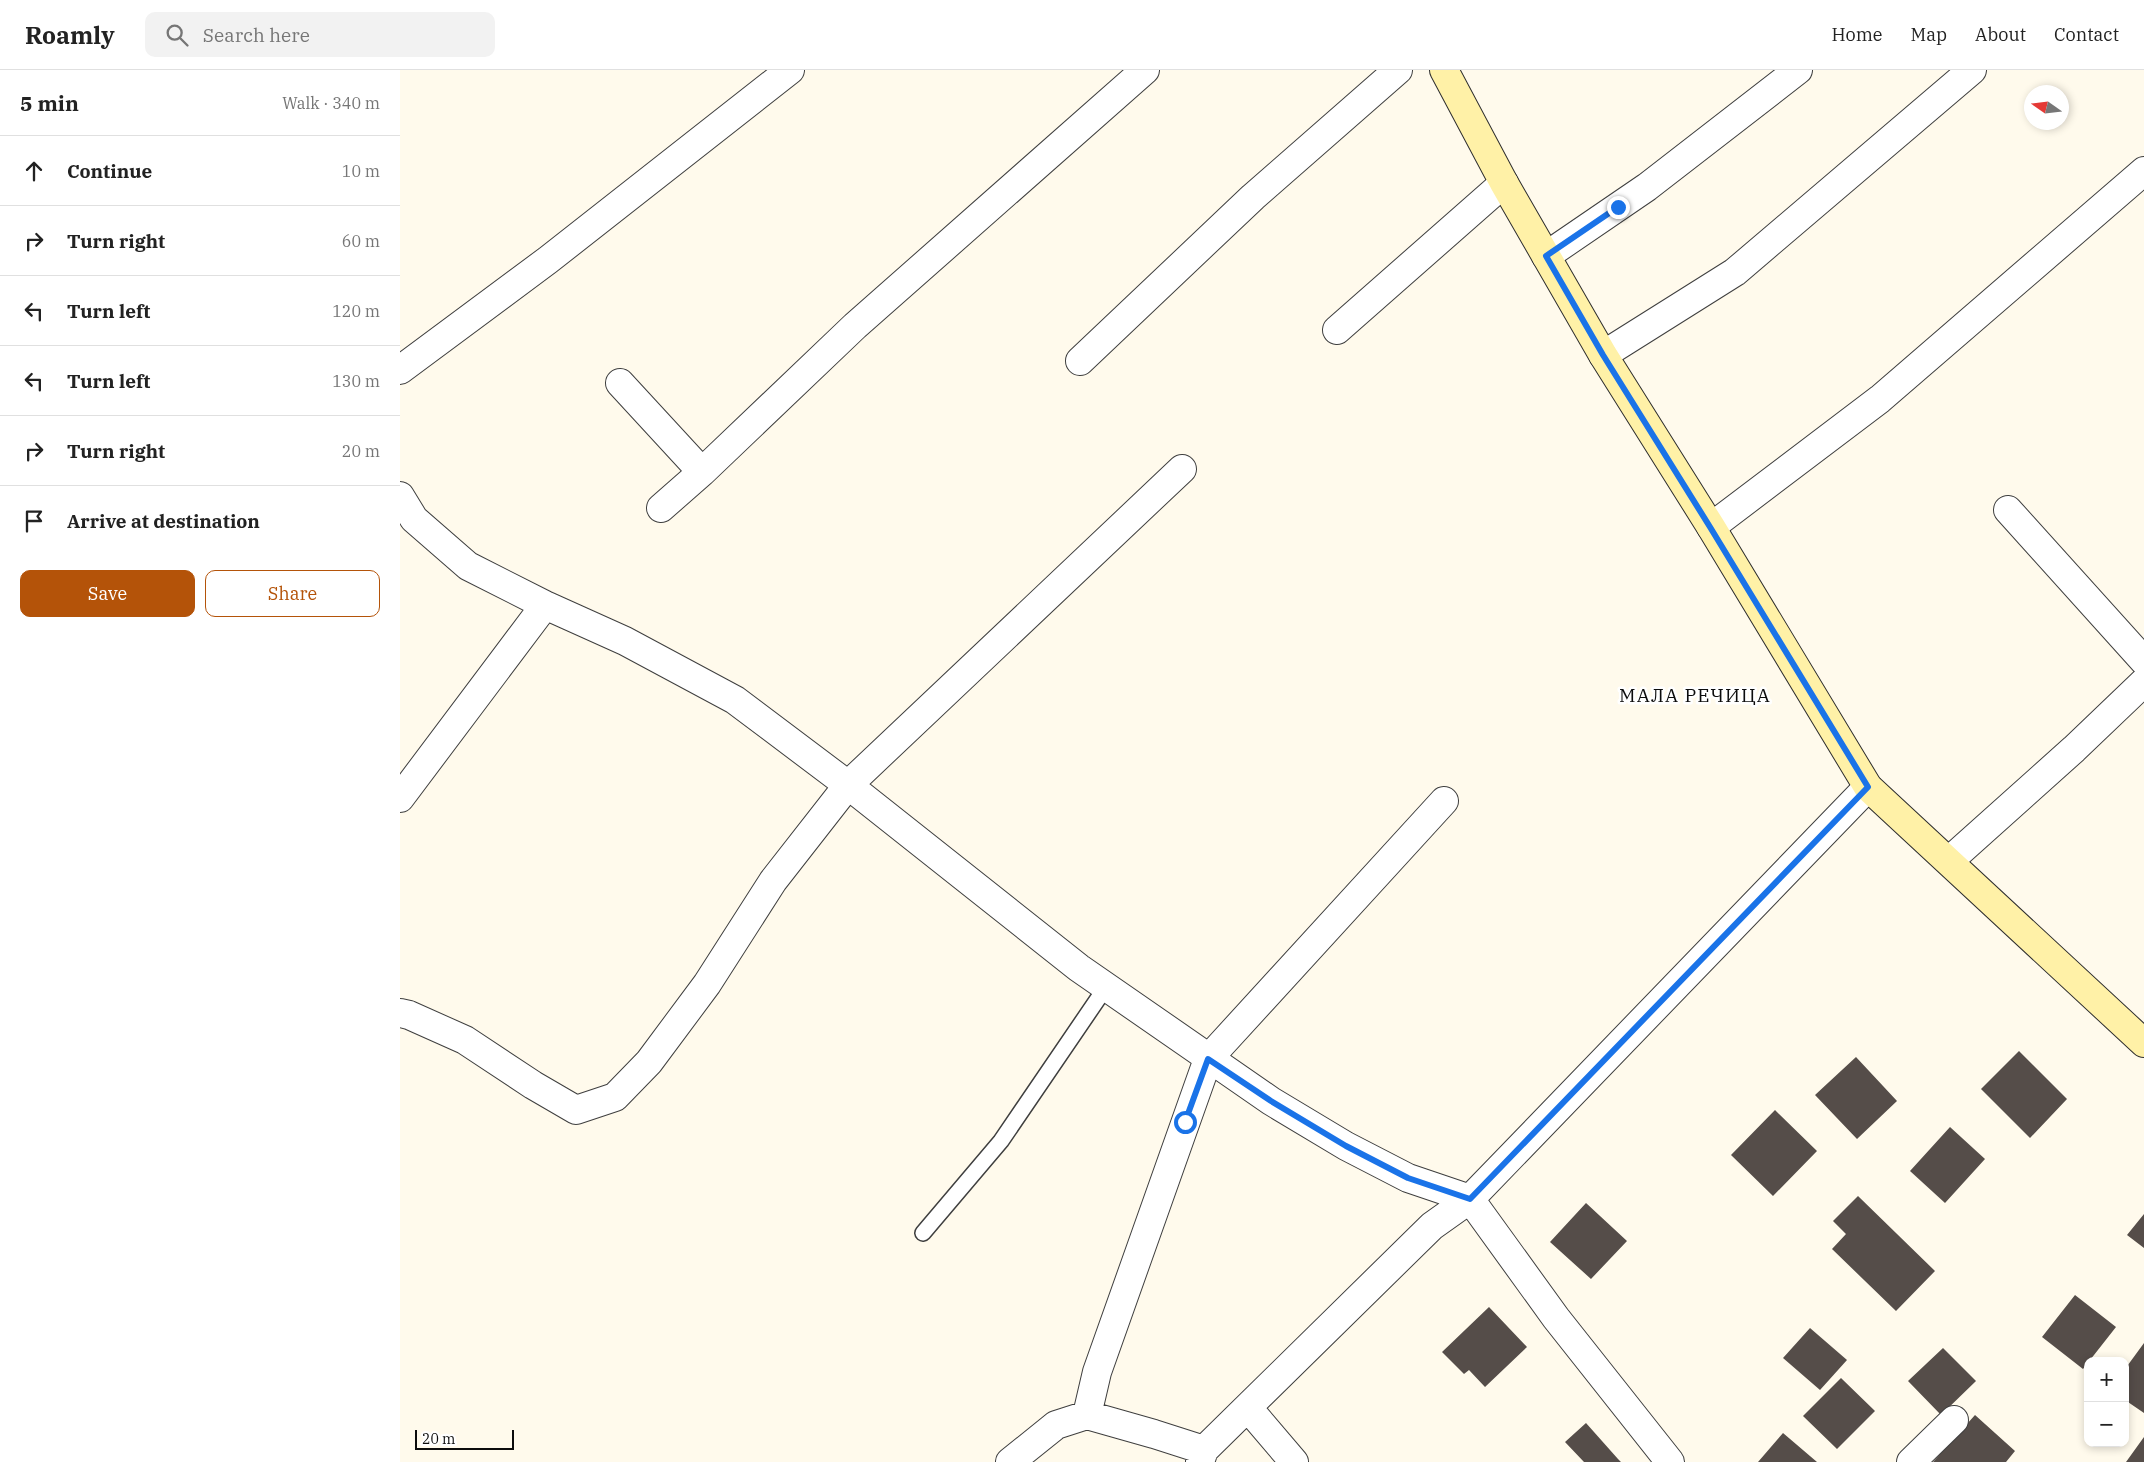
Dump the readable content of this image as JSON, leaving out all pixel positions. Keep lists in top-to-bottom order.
{
  "districts": ["МАЛА РЕЧИЦА"],
  "scale_bar": "20 m",
  "north": "left",
  "page": {
    "header": "Roamly",
    "search": "Search here",
    "nav": [
      "Home",
      "Map",
      "About",
      "Contact"
    ],
    "heading": ["5 min", "Walk · 340 m"],
    "list": [
      ["Continue", "10 m"],
      ["Turn right", "60 m"],
      ["Turn left", "120 m"],
      ["Turn left", "130 m"],
      ["Turn right", "20 m"],
      "Arrive at destination"
    ],
    "buttons": ["Save", "Share"],
    "map_buttons": ["+", "−"],
    "scale": "20 m"
  }
}
